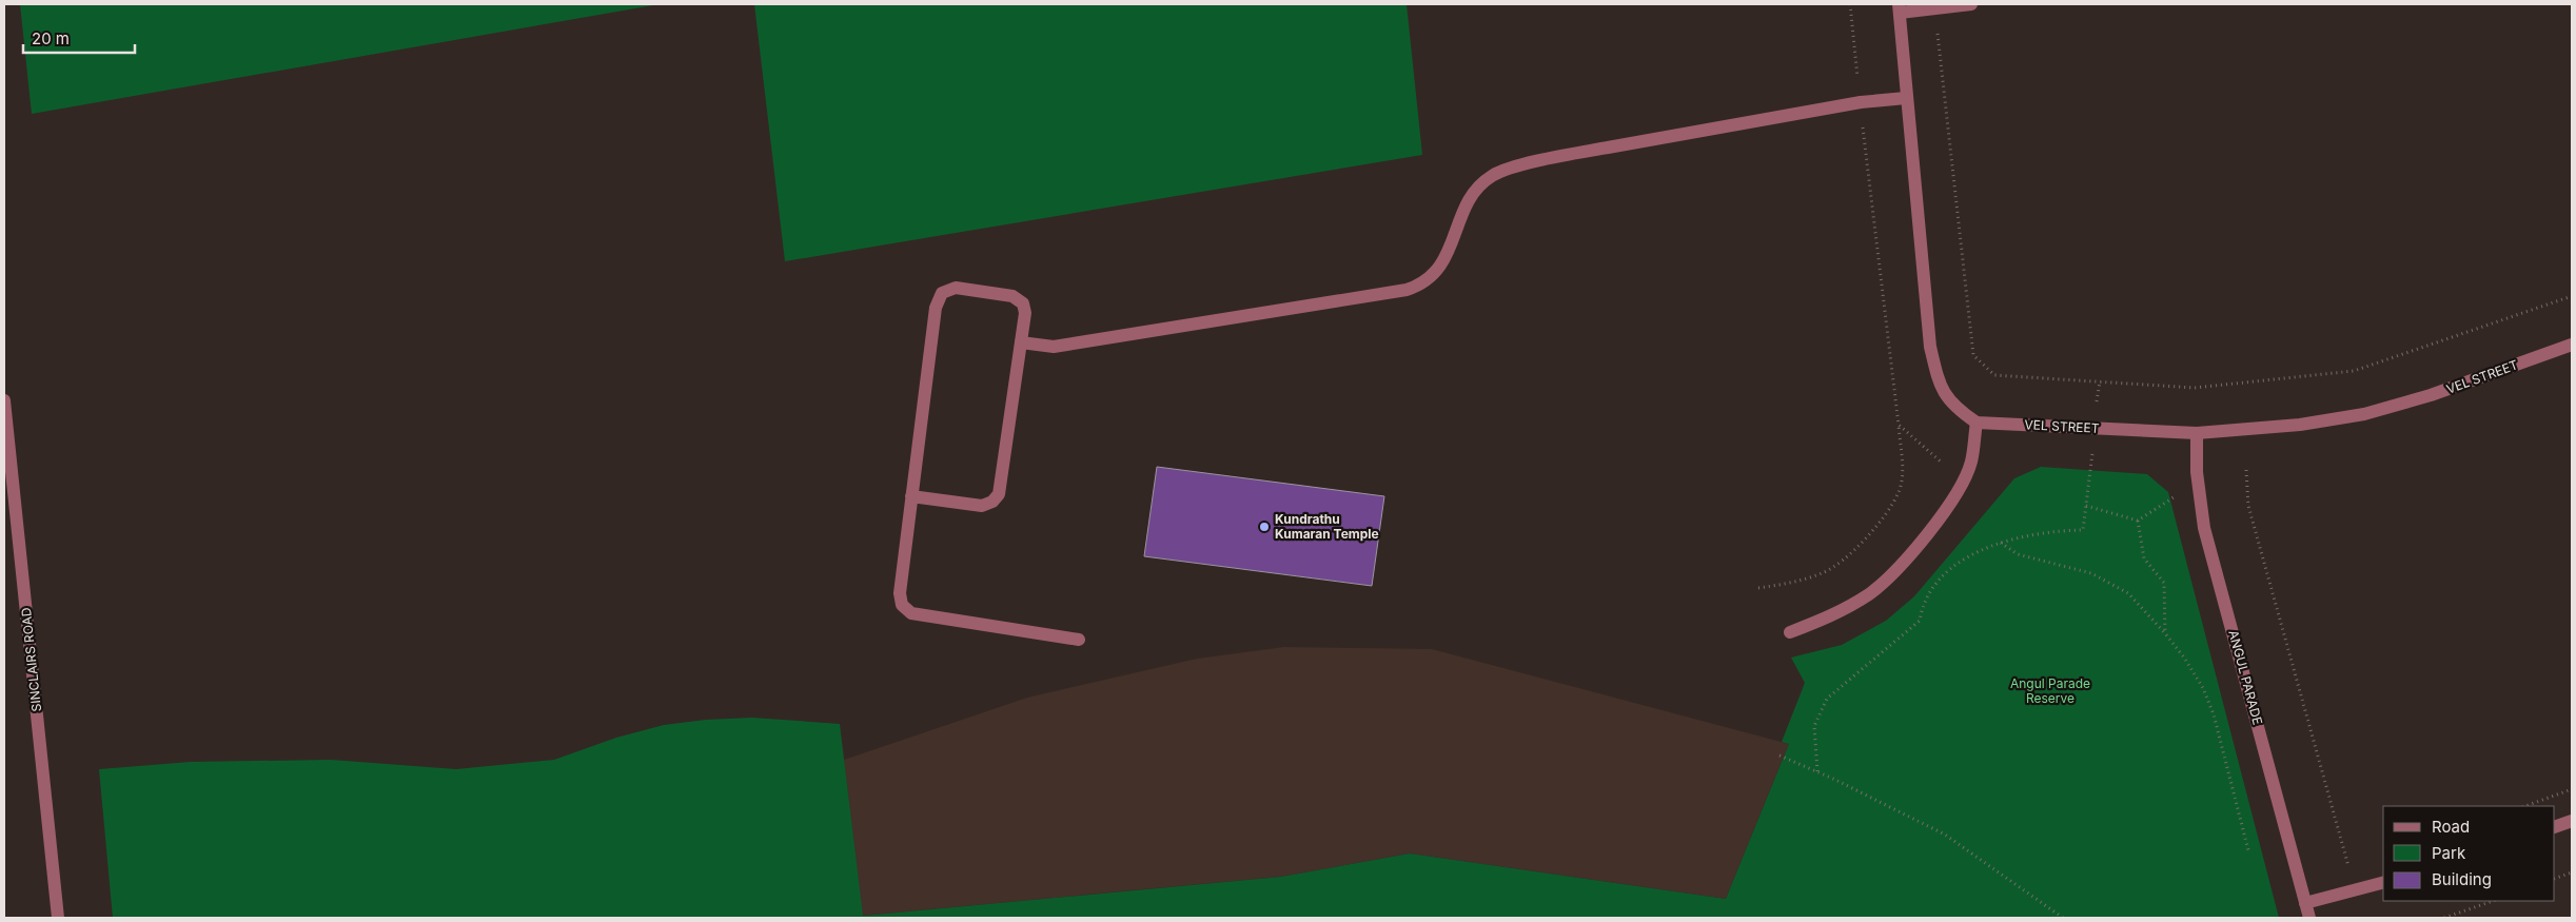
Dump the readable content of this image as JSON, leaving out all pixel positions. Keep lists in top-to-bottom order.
{
  "streets": {
    "street": ["VEL STREET", "SINCLAIRS ROAD", "ANGUL PARADE"]
  },
  "crossings": [
    ["VEL STREET", "ANGUL PARADE"]
  ],
  "parks": ["Angul Parade Reserve"],
  "places": ["Kundrathu Kumaran Temple"],
  "legend": ["Road", "Park", "Building"],
  "scale_bar": "20 m"
}
